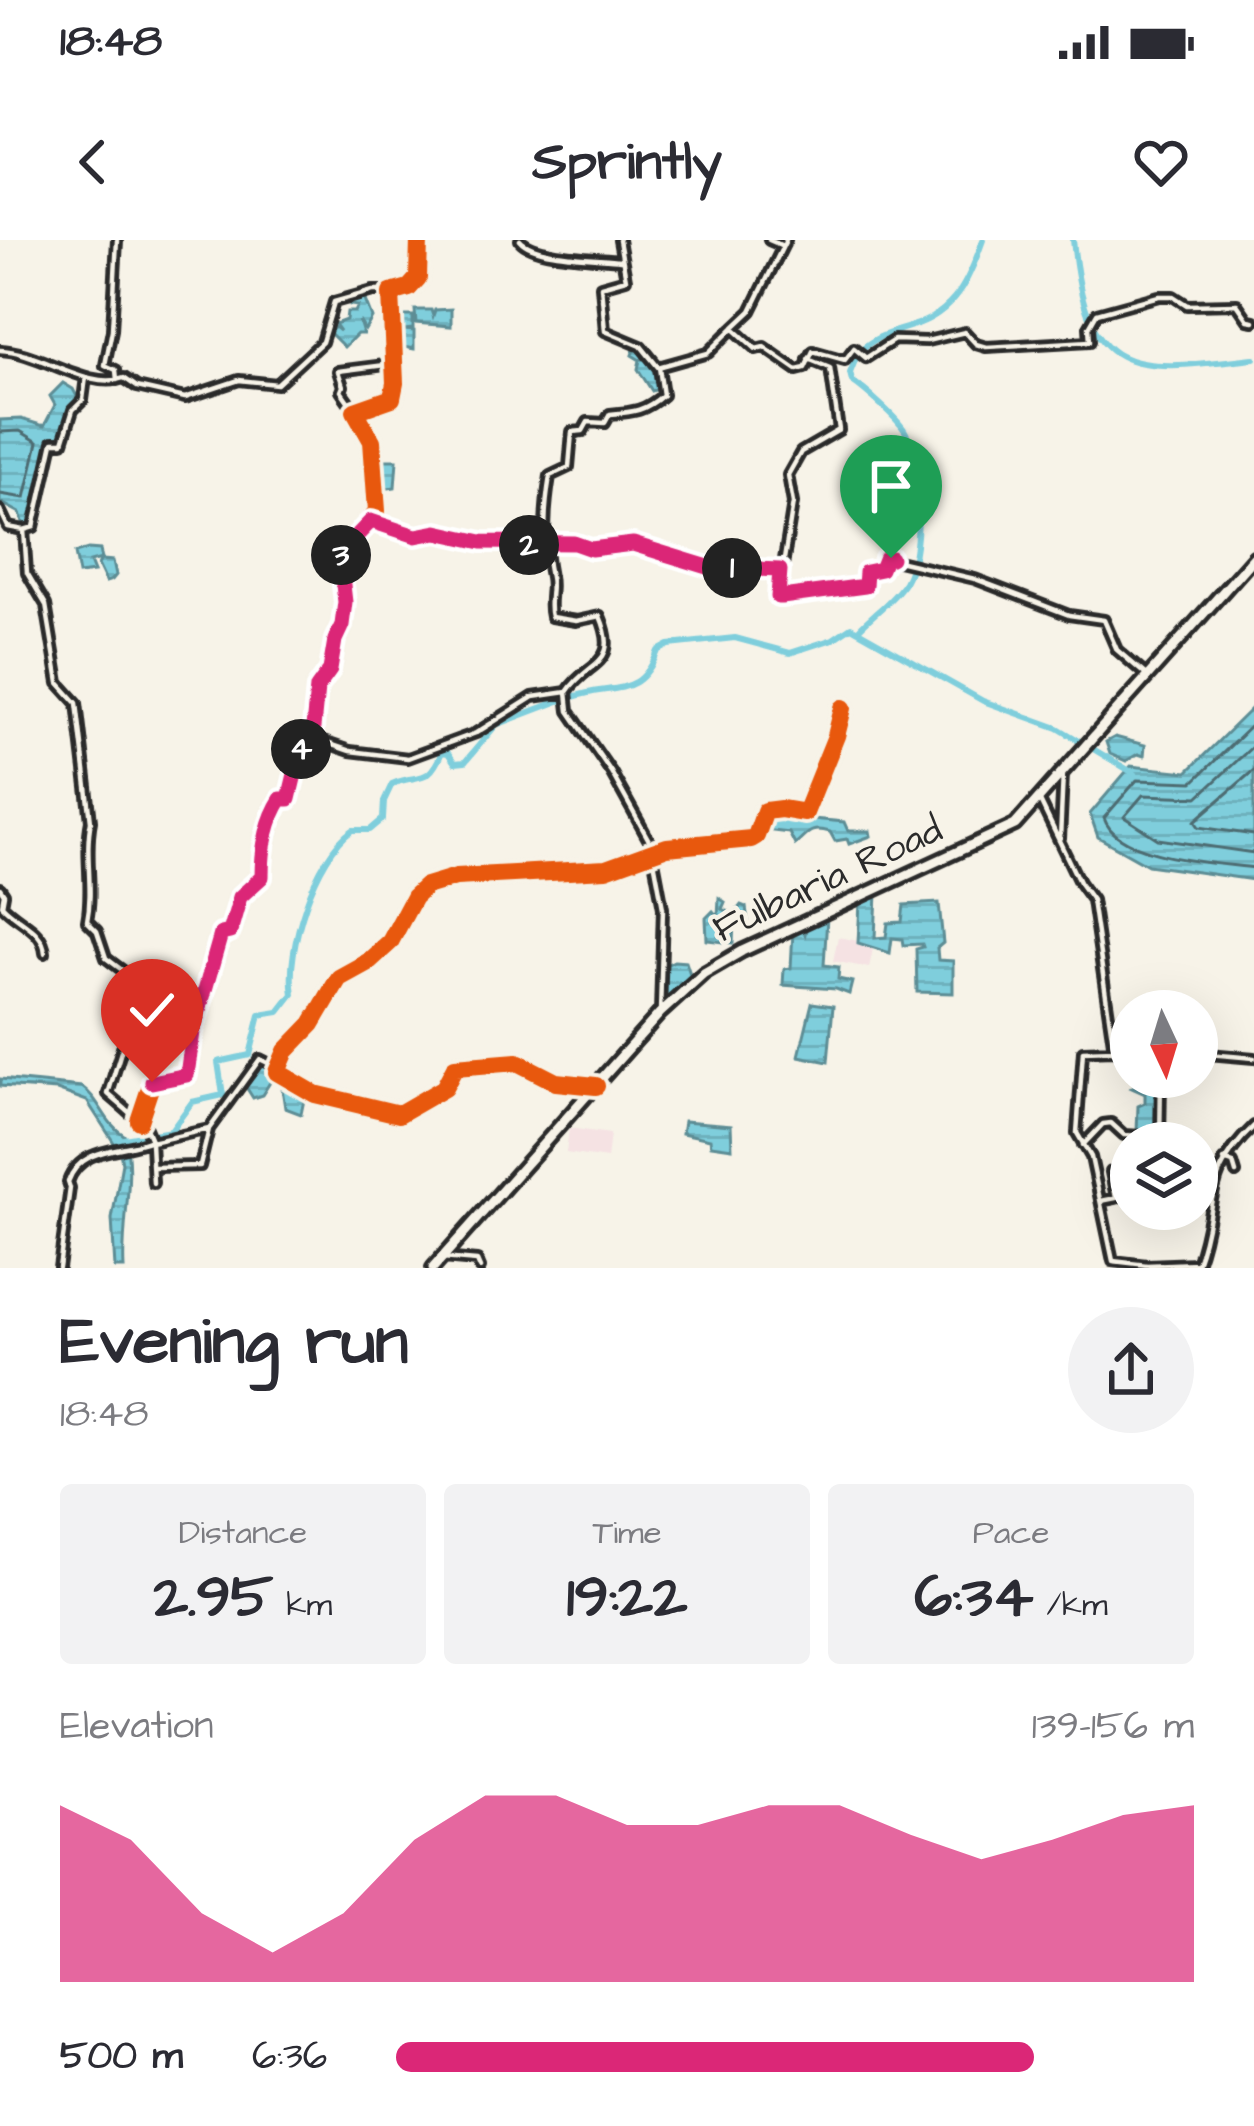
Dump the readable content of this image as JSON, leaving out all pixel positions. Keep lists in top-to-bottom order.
{
  "streets": {
    "main road": ["Fulbaria Road"]
  },
  "north": "bottom",
  "page": {
    "status": "18:48",
    "header": "Sprintly",
    "pins": [
      "2",
      "3",
      "1",
      "4"
    ],
    "heading": ["Evening run", "18:48"],
    "stats": [
      ["Distance", "2.95 km"],
      ["Time", "19:22"],
      ["Pace", "6:34 /km"]
    ],
    "chart": ["Elevation", "139–156 m"],
    "list": [
      {
        "name": "500 m",
        "note": "6:36"
      }
    ]
  }
}
